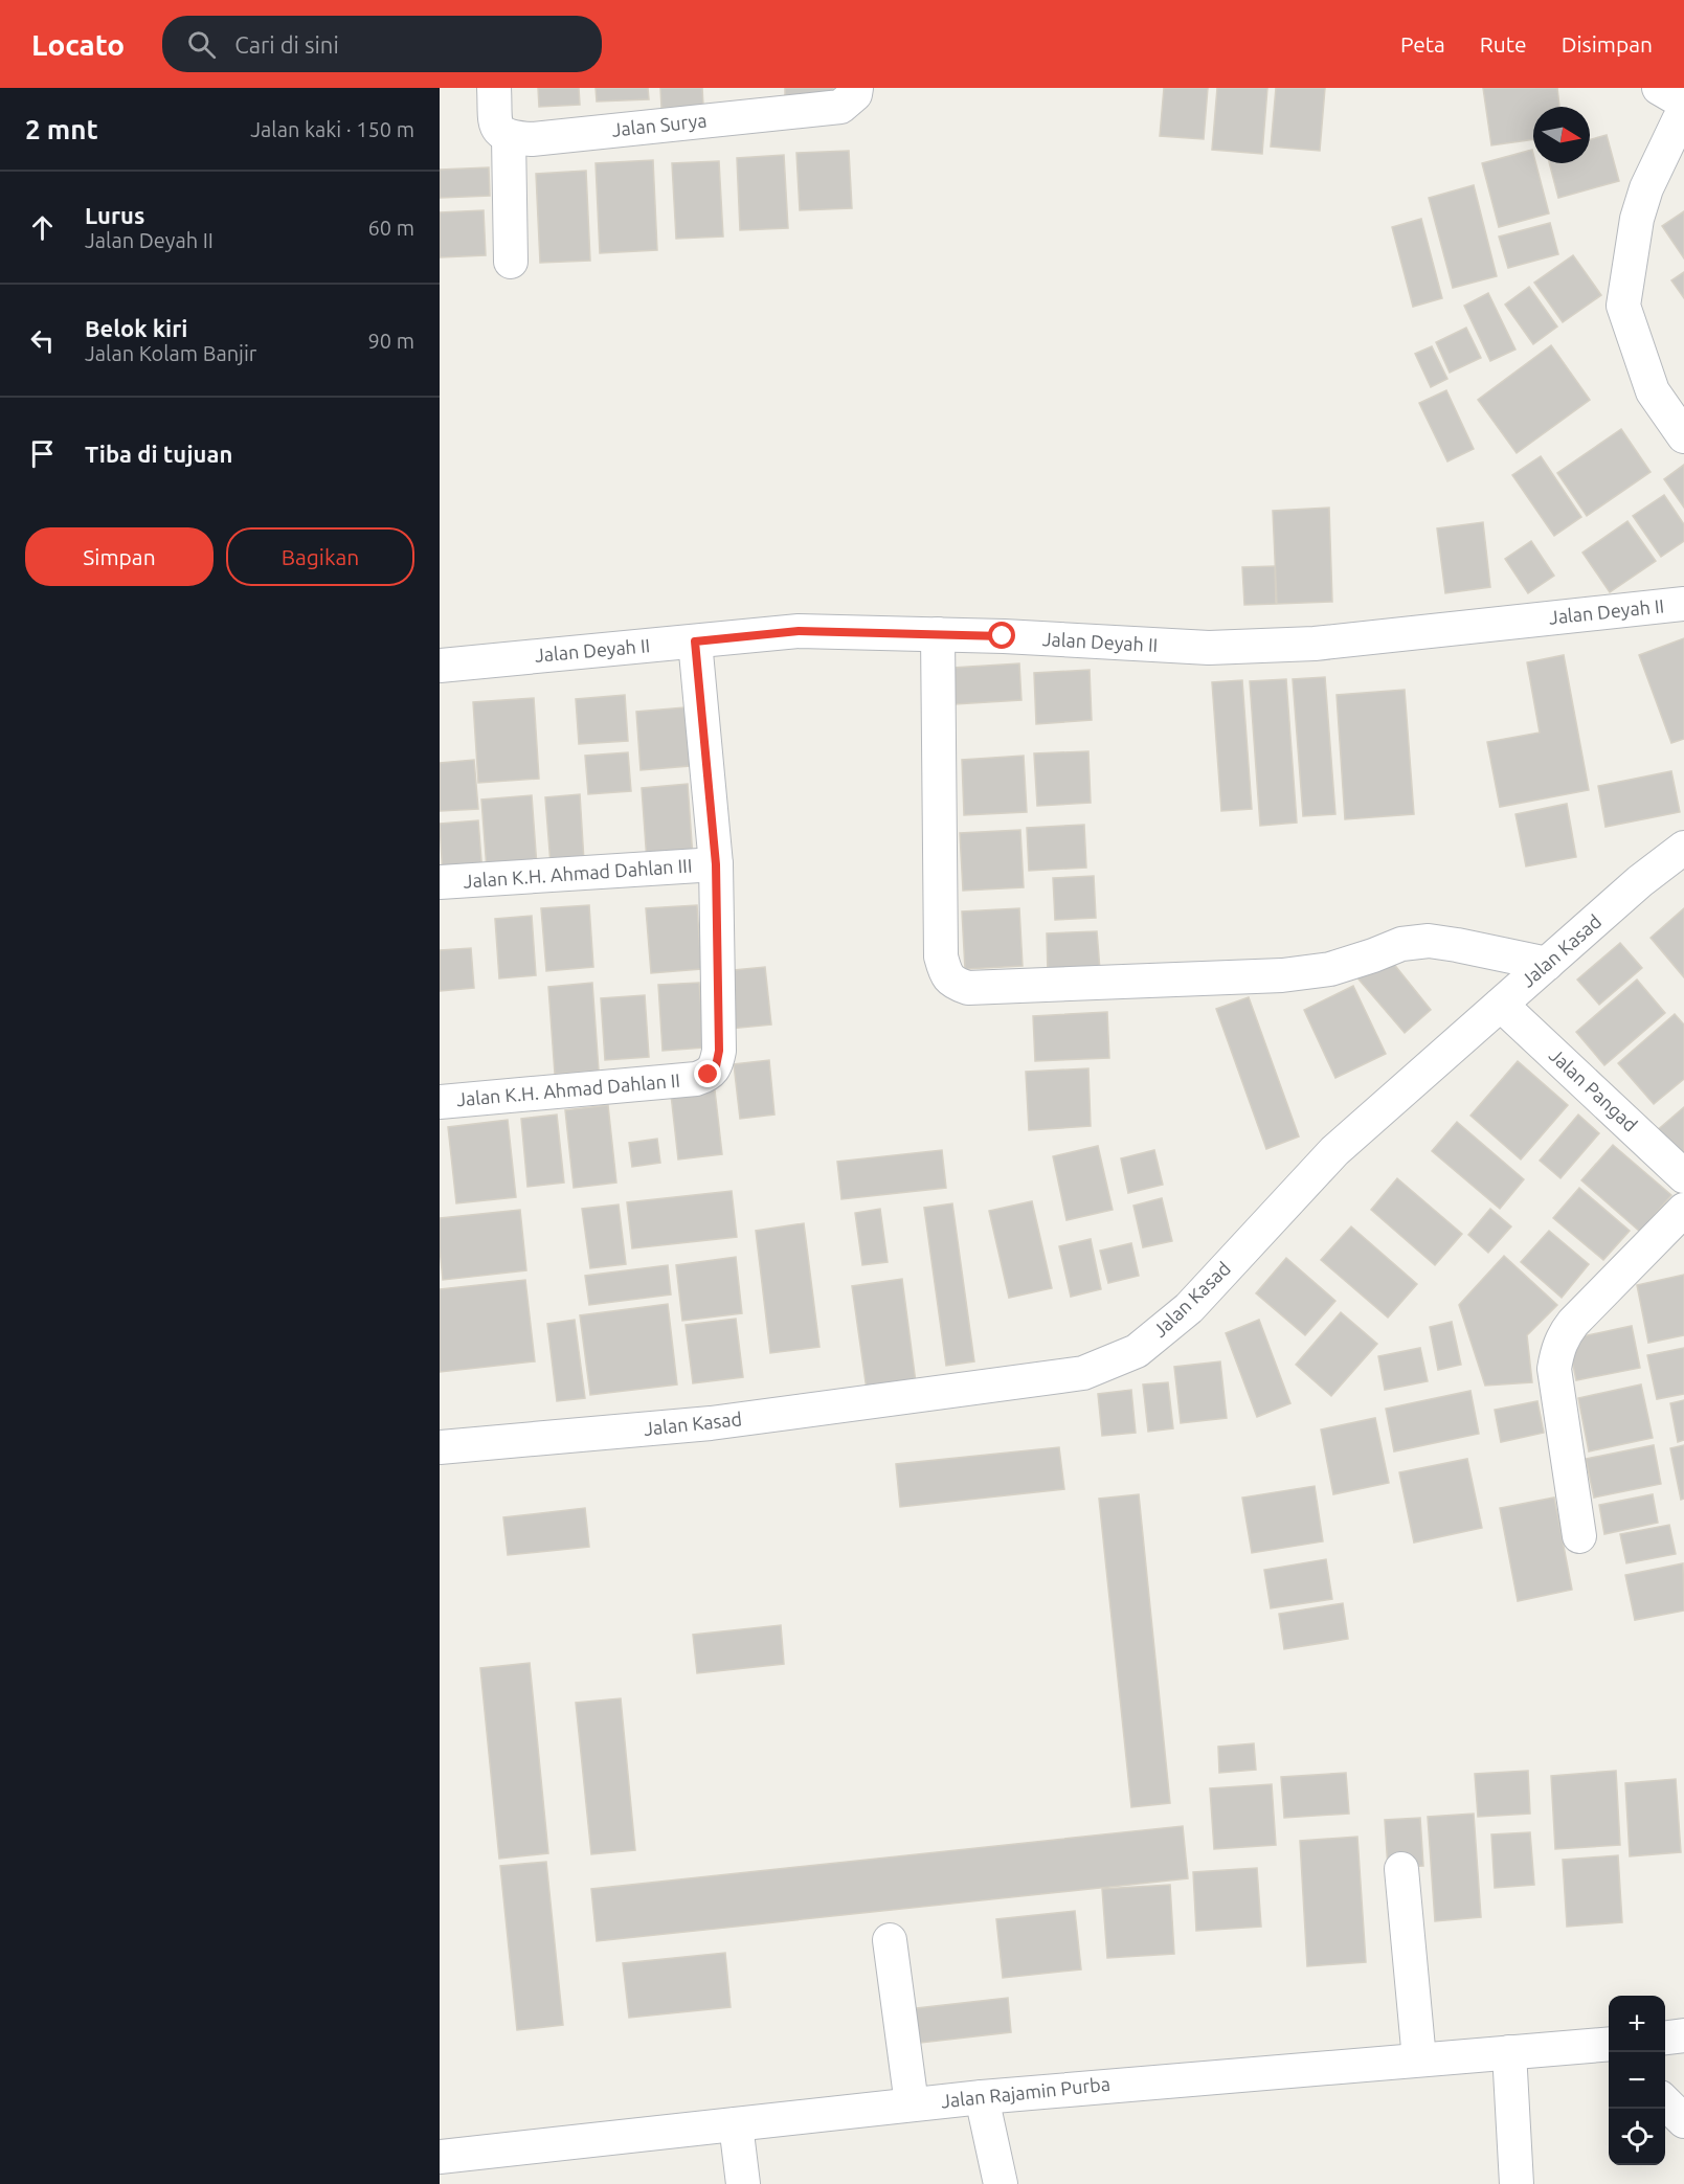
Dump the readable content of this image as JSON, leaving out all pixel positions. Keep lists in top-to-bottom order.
{
  "streets": {
    "street": [
      "Jalan Surya",
      "Jalan Deyah II",
      "Jalan K.H. Ahmad Dahlan III",
      "Jalan Kasad",
      "Jalan K.H. Ahmad Dahlan II",
      "Jalan Pangad",
      "Jalan Rajamin Purba"
    ]
  },
  "crossings": [
    ["Jalan K.H. Ahmad Dahlan III", "Jalan K.H. Ahmad Dahlan II"],
    ["Jalan Kasad", "Jalan Pangad"]
  ],
  "north": "right",
  "page": {
    "header": "Locato",
    "search": "Cari di sini",
    "nav": ["Peta", "Rute", "Disimpan"],
    "heading": ["2 mnt", "Jalan kaki · 150 m"],
    "list": [
      ["Lurus", "Jalan Deyah II", "60 m"],
      ["Belok kiri", "Jalan Kolam Banjir", "90 m"],
      "Tiba di tujuan"
    ],
    "buttons": ["Simpan", "Bagikan"],
    "map_buttons": ["+", "−"]
  }
}
